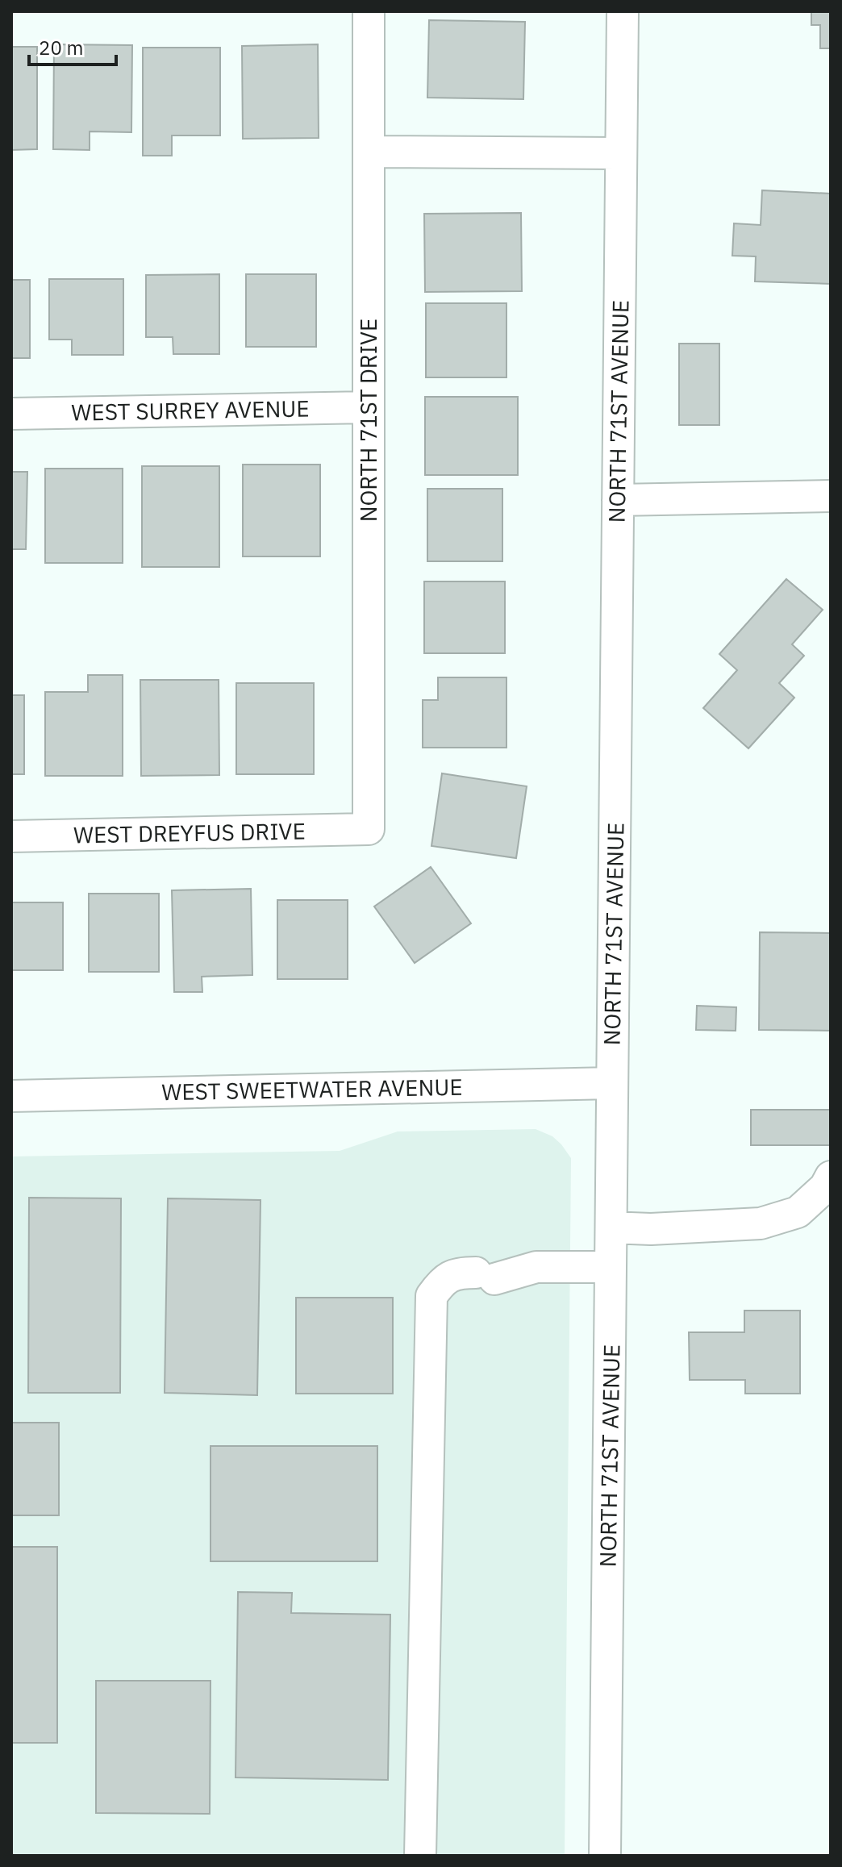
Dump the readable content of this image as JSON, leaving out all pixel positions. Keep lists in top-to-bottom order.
{
  "streets": {
    "street": [
      "WEST SURREY AVENUE",
      "NORTH 71ST AVENUE",
      "NORTH 71ST DRIVE",
      "WEST DREYFUS DRIVE",
      "WEST SWEETWATER AVENUE"
    ]
  },
  "crossings": [
    ["WEST SURREY AVENUE", "NORTH 71ST DRIVE"],
    ["NORTH 71ST AVENUE", "WEST SWEETWATER AVENUE"],
    ["NORTH 71ST DRIVE", "WEST DREYFUS DRIVE"]
  ],
  "scale_bar": "20 m"
}
